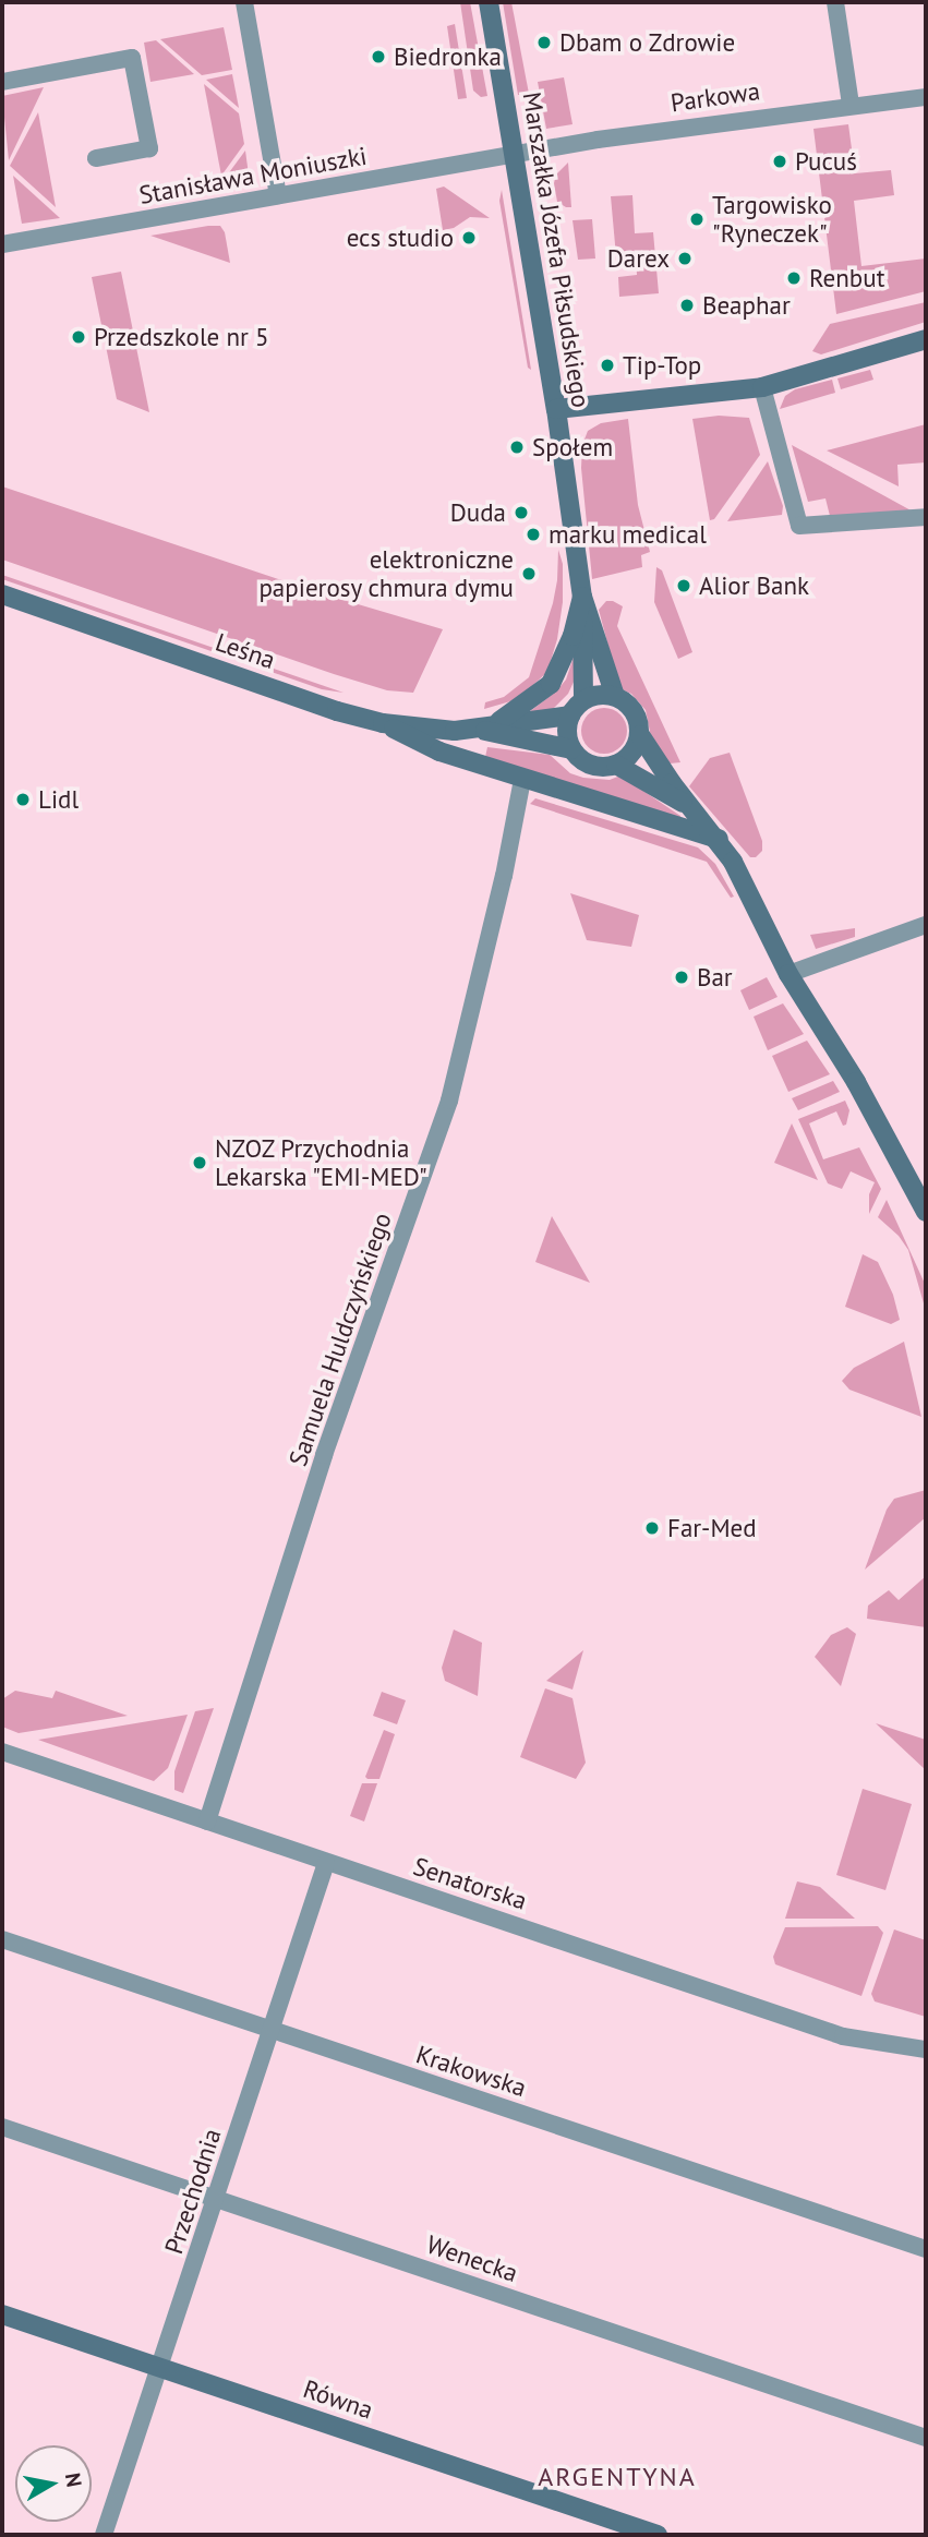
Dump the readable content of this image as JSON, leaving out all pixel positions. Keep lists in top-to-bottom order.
{
  "streets": {
    "street": [
      "Parkowa",
      "Stanisława Moniuszki",
      "Marszałka Józefa Piłsudskiego",
      "Leśna",
      "Samuela Huldczyńskiego",
      "Senatorska",
      "Krakowska",
      "Przechodnia",
      "Wenecka",
      "Równa"
    ]
  },
  "crossings": [
    ["Parkowa", "Stanisława Moniuszki"],
    ["Parkowa", "Marszałka Józefa Piłsudskiego"],
    ["Stanisława Moniuszki", "Marszałka Józefa Piłsudskiego"],
    ["Marszałka Józefa Piłsudskiego", "Leśna"],
    ["Samuela Huldczyńskiego", "Senatorska"],
    ["Senatorska", "Przechodnia"],
    ["Krakowska", "Przechodnia"],
    ["Przechodnia", "Wenecka"],
    ["Przechodnia", "Równa"]
  ],
  "districts": ["ARGENTYNA"],
  "places": [
    "Dbam o Zdrowie",
    "Biedronka",
    "Pucuś",
    "Targowisko \"Ryneczek\"",
    "ecs studio",
    "Darex",
    "Renbut",
    "Beaphar",
    "Przedszkole nr 5",
    "Tip-Top",
    "Społem",
    "Duda",
    "marku medical",
    "elektroniczne papierosy chmura dymu",
    "Alior Bank",
    "Lidl",
    "Bar",
    "NZOZ Przychodnia Lekarska \"EMI-MED\"",
    "Far-Med"
  ],
  "north": "right"
}
